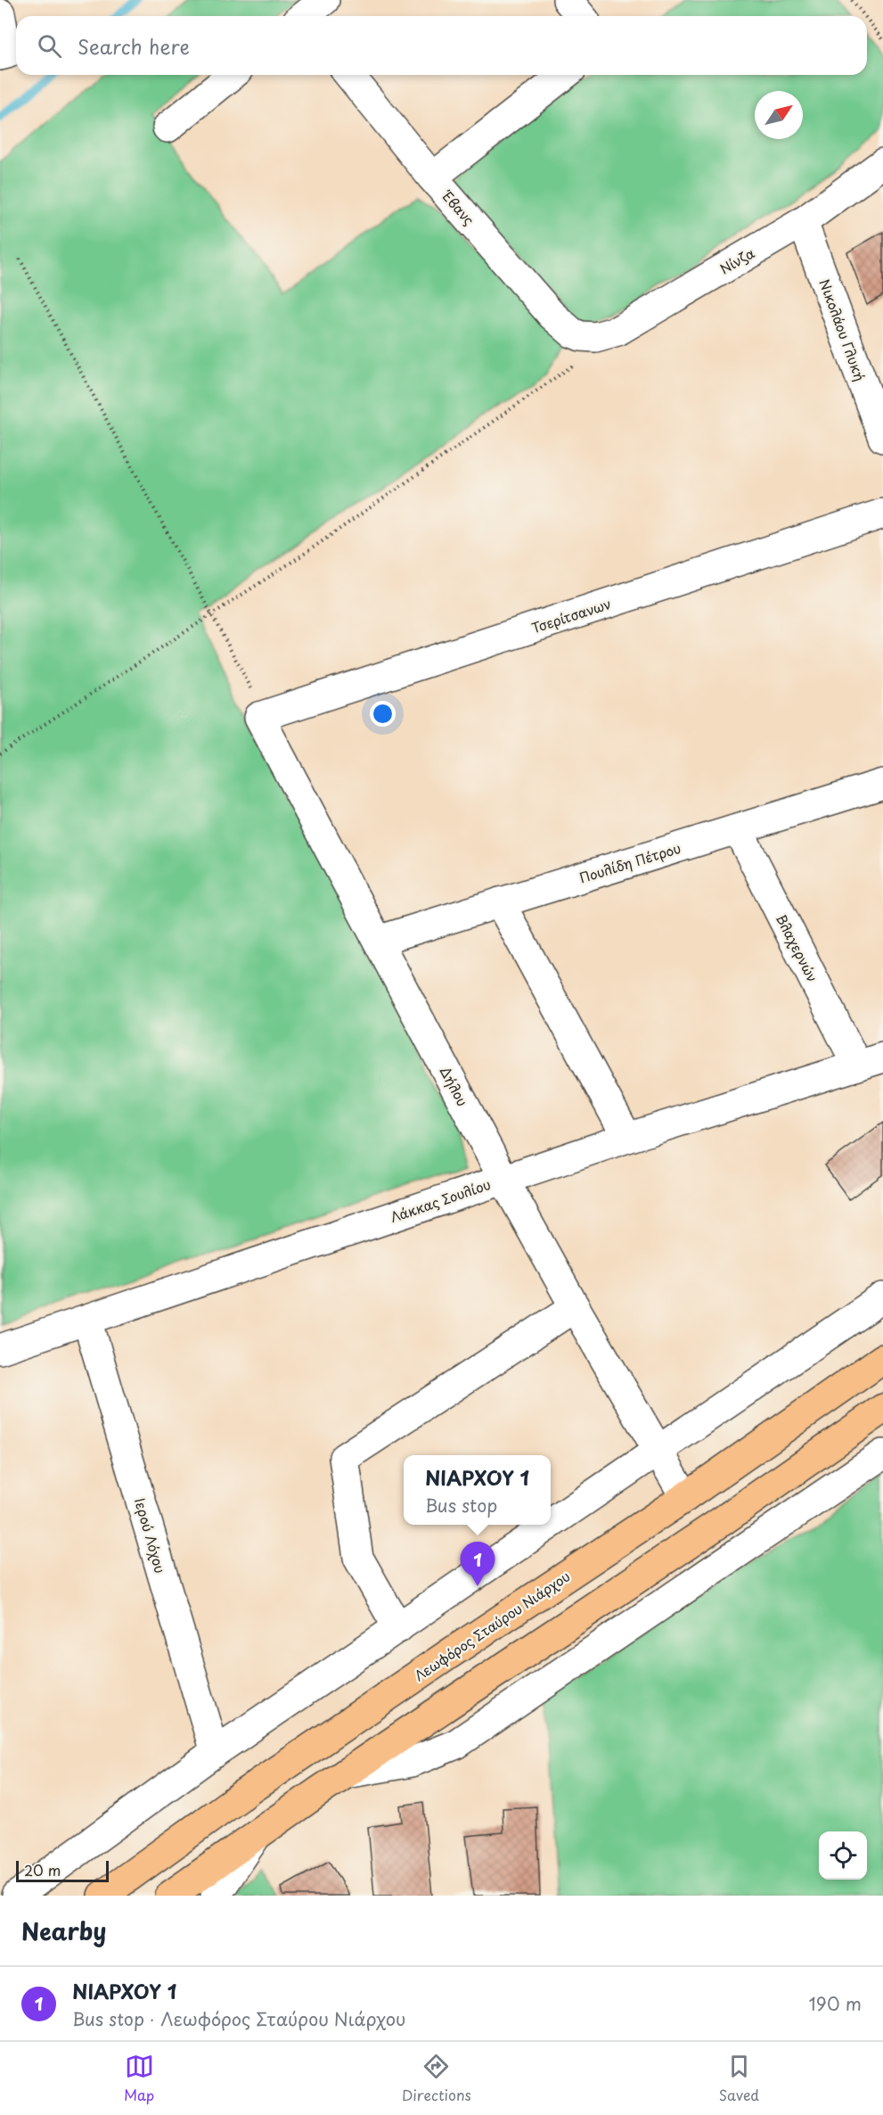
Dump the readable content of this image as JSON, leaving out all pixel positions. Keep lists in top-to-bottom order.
{
  "streets": {
    "main road": ["Λεωφόρος Σταύρου Νιάρχου"],
    "street": [
      "Έβανς",
      "Νίνζα",
      "Νικολάου Γλυκή",
      "Τσερίτσανων",
      "Πουλίδη Πέτρου",
      "Βλαχερνών",
      "Δήλου",
      "Λάκκας Σουλίου",
      "Ιερού Λόχου"
    ]
  },
  "crossings": [
    ["Έβανς", "Νίνζα"],
    ["Νίνζα", "Νικολάου Γλυκή"],
    ["Τσερίτσανων", "Δήλου"],
    ["Πουλίδη Πέτρου", "Βλαχερνών"],
    ["Πουλίδη Πέτρου", "Δήλου"],
    ["Βλαχερνών", "Λάκκας Σουλίου"],
    ["Δήλου", "Λάκκας Σουλίου"],
    ["Δήλου", "Λεωφόρος Σταύρου Νιάρχου"],
    ["Λάκκας Σουλίου", "Ιερού Λόχου"]
  ],
  "scale_bar": "20 m",
  "north": "top right",
  "page": {
    "search": "Search here",
    "popup": ["ΝΙΑΡΧΟΥ 1", "Bus stop"],
    "pins": "1",
    "scale": "20 m",
    "heading": "Nearby",
    "list": [
      {
        "mark": "1",
        "name": "ΝΙΑΡΧΟΥ 1",
        "note": "Bus stop · Λεωφόρος Σταύρου Νιάρχου",
        "value": "190 m"
      }
    ],
    "nav": ["Map", "Directions", "Saved"]
  }
}
